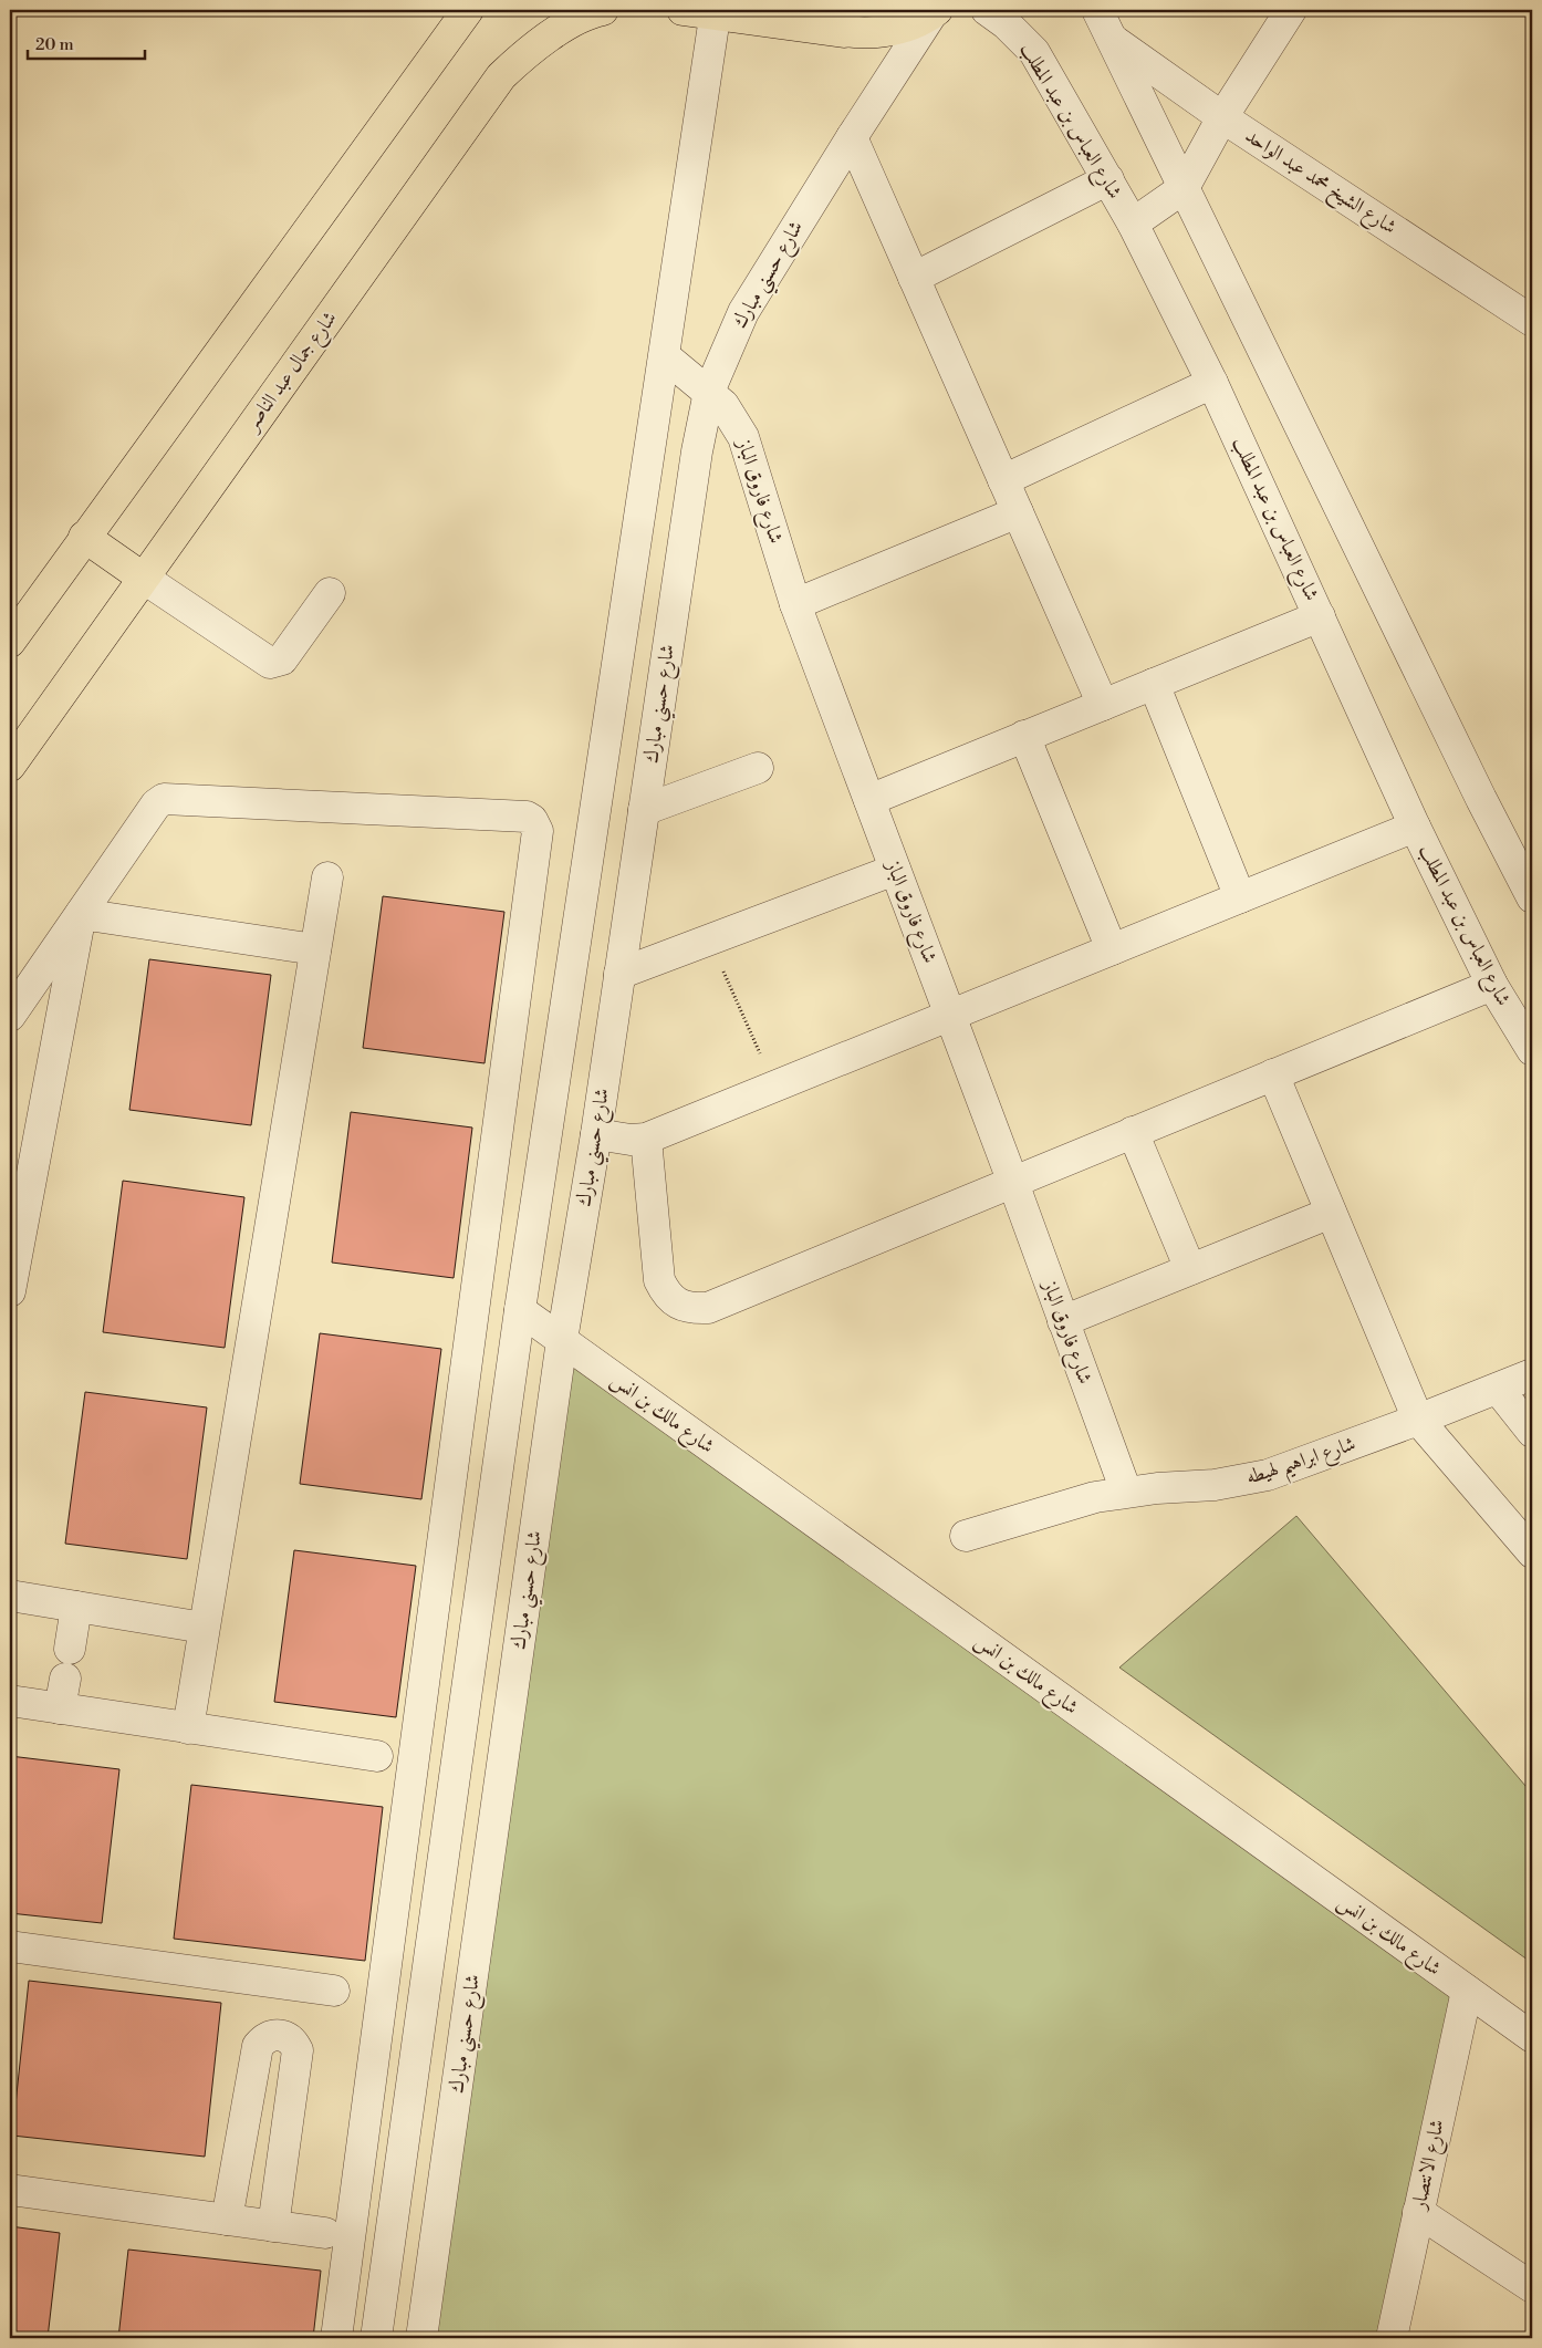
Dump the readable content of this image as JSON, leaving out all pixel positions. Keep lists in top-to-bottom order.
{
  "streets": {
    "main road": ["شارع جمال عبد الناصر"],
    "street": [
      "شارع العباس بن عبد المطلب",
      "شارع الشيخ محمد عبد الواحد",
      "شارع حسني مبارك",
      "شارع فاروق الباز",
      "شارع مالك بن انس",
      "شارع ابراهيم لهيطه",
      "شارع الانتصار"
    ]
  },
  "crossings": [
    ["شارع حسني مبارك", "شارع فاروق الباز"],
    ["شارع حسني مبارك", "شارع مالك بن انس"],
    ["شارع فاروق الباز", "شارع ابراهيم لهيطه"],
    ["شارع مالك بن انس", "شارع الانتصار"]
  ],
  "scale_bar": "20 m"
}
